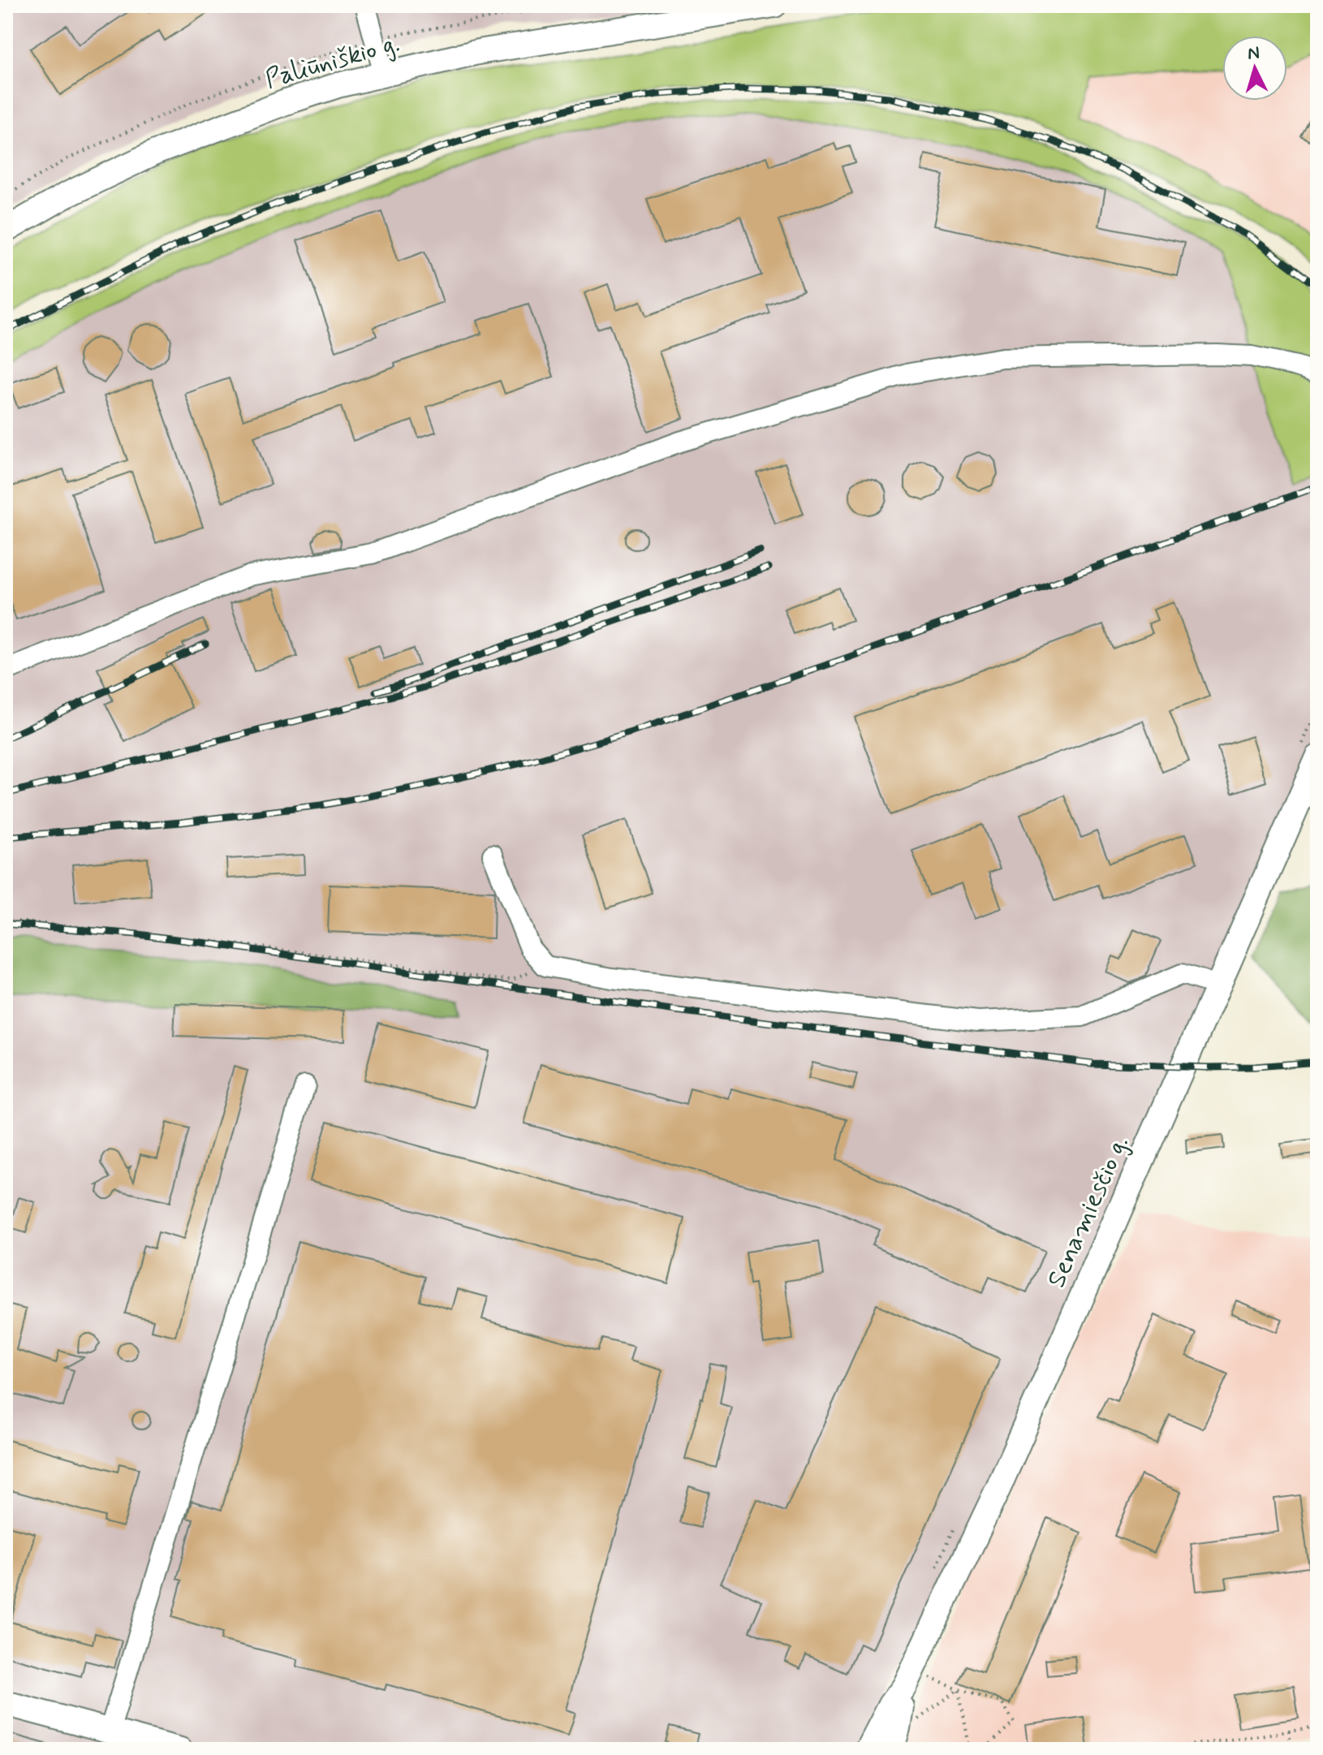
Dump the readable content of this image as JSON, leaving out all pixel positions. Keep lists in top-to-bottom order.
{
  "streets": {
    "main road": ["Paliūniškio g.", "Senamiesčio g."]
  },
  "north": "top"
}
